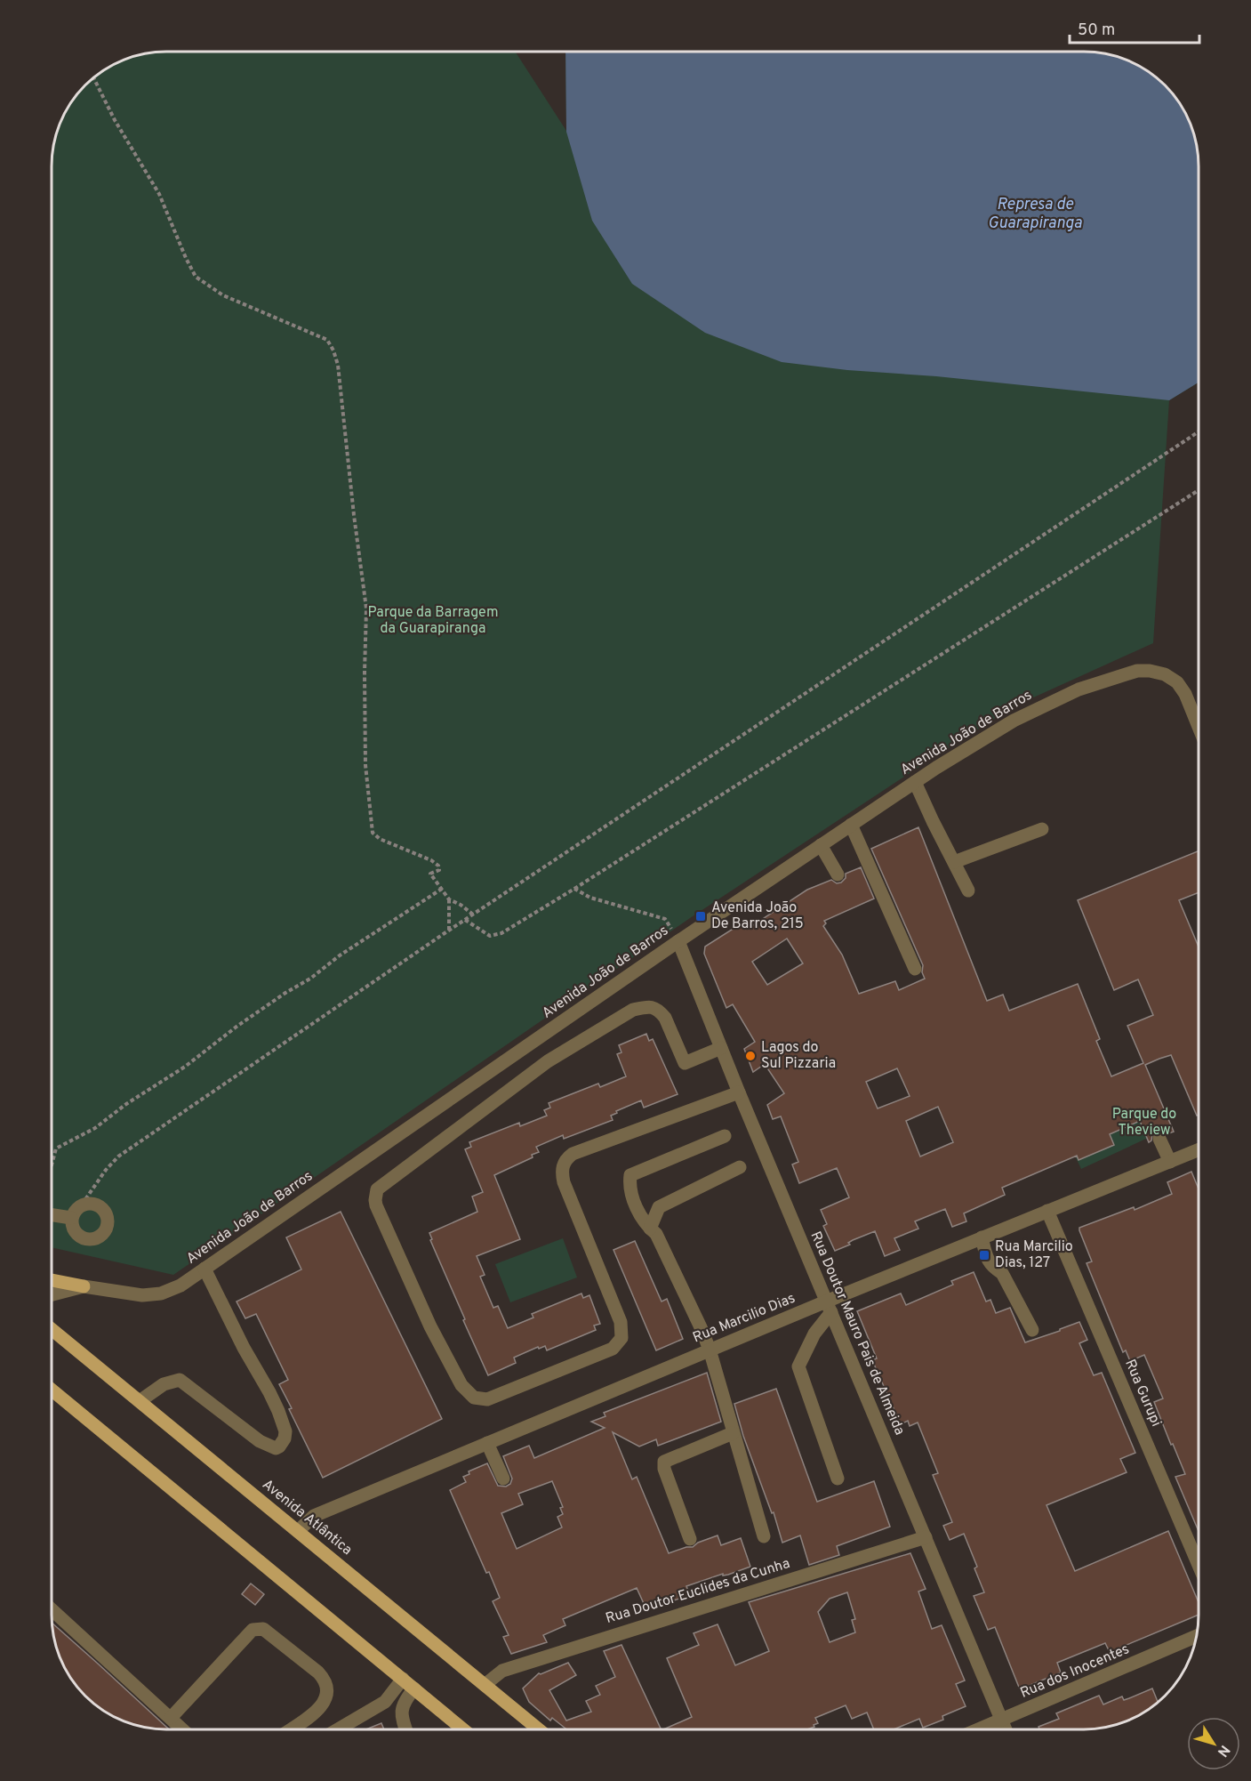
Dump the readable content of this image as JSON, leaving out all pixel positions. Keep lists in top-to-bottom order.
{
  "streets": {
    "main road": ["Avenida Atlântica"],
    "street": [
      "Avenida João de Barros",
      "Rua Marcilio Dias",
      "Rua Doutor Mauro Pais de Almeida",
      "Rua Gurupi",
      "Rua Doutor Euclides da Cunha",
      "Rua dos Inocentes"
    ]
  },
  "crossings": [
    ["Avenida João de Barros", "Rua Doutor Mauro Pais de Almeida"],
    ["Rua Marcilio Dias", "Rua Doutor Mauro Pais de Almeida"],
    ["Rua Marcilio Dias", "Rua Gurupi"],
    ["Rua Marcilio Dias", "Avenida Atlântica"],
    ["Rua Doutor Mauro Pais de Almeida", "Rua Doutor Euclides da Cunha"],
    ["Rua Doutor Mauro Pais de Almeida", "Rua dos Inocentes"],
    ["Avenida Atlântica", "Rua Doutor Euclides da Cunha"]
  ],
  "water": ["Represa de Guarapiranga"],
  "parks": ["Parque da Barragem da Guarapiranga", "Parque do Theview"],
  "places": {
    "transit": ["Avenida João De Barros, 215", "Rua Marcilio Dias, 127"],
    "other": ["Lagos do Sul Pizzaria"]
  },
  "scale_bar": "50 m",
  "north": "bottom right"
}
